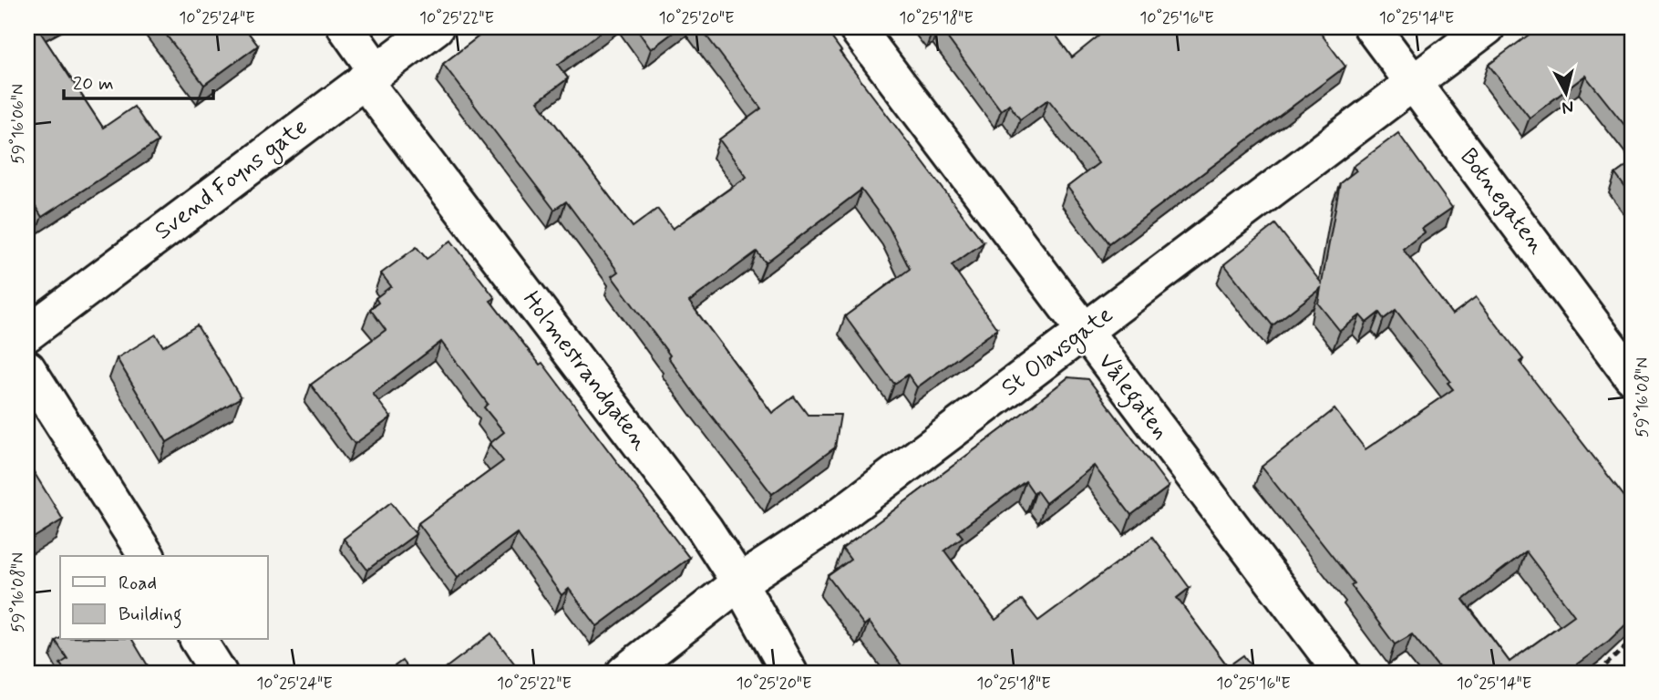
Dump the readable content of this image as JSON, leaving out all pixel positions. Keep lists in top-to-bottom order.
{
  "streets": {
    "street": [
      "Svend Foyns gate",
      "Botnegaten",
      "St Olavsgate",
      "Holmestrandgaten",
      "Vålegaten"
    ]
  },
  "crossings": [
    ["Svend Foyns gate", "Holmestrandgaten"],
    ["Botnegaten", "St Olavsgate"],
    ["St Olavsgate", "Holmestrandgaten"],
    ["St Olavsgate", "Vålegaten"]
  ],
  "legend": ["Road", "Building"],
  "scale_bar": "20 m",
  "north": "bottom",
  "coordinates": [
    "10°25'24\"E",
    "10°25'22\"E",
    "10°25'20\"E",
    "10°25'18\"E",
    "10°25'16\"E",
    "10°25'14\"E",
    "59°16'06\"N",
    "59°16'08\"N"
  ]
}
